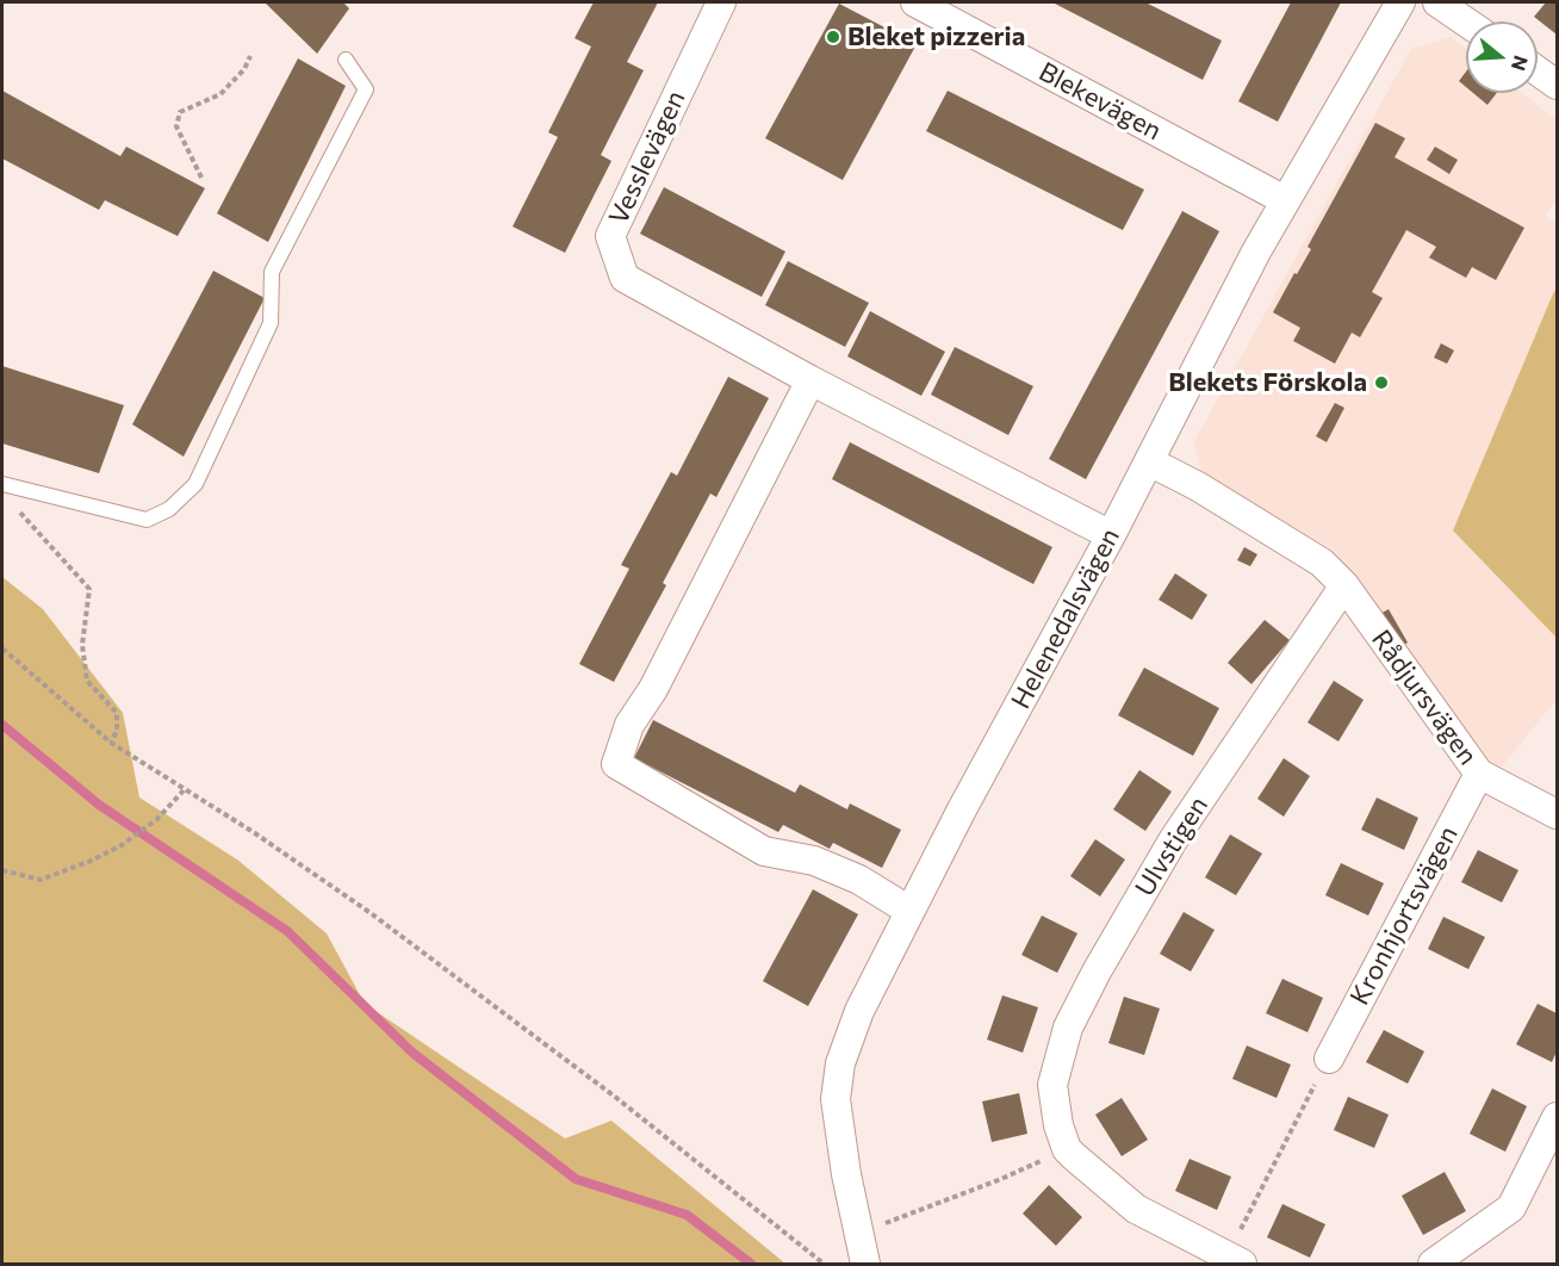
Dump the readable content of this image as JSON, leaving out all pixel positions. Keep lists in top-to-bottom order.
{
  "streets": {
    "street": [
      "Blekevägen",
      "Vesslevägen",
      "Helenedalsvägen",
      "Rådjursvägen",
      "Ulvstigen",
      "Kronhjortsvägen"
    ]
  },
  "crossings": [
    ["Blekevägen", "Helenedalsvägen"],
    ["Vesslevägen", "Helenedalsvägen"],
    ["Rådjursvägen", "Ulvstigen"],
    ["Rådjursvägen", "Kronhjortsvägen"]
  ],
  "places": ["Bleket pizzeria", "Blekets Förskola"],
  "north": "right"
}
